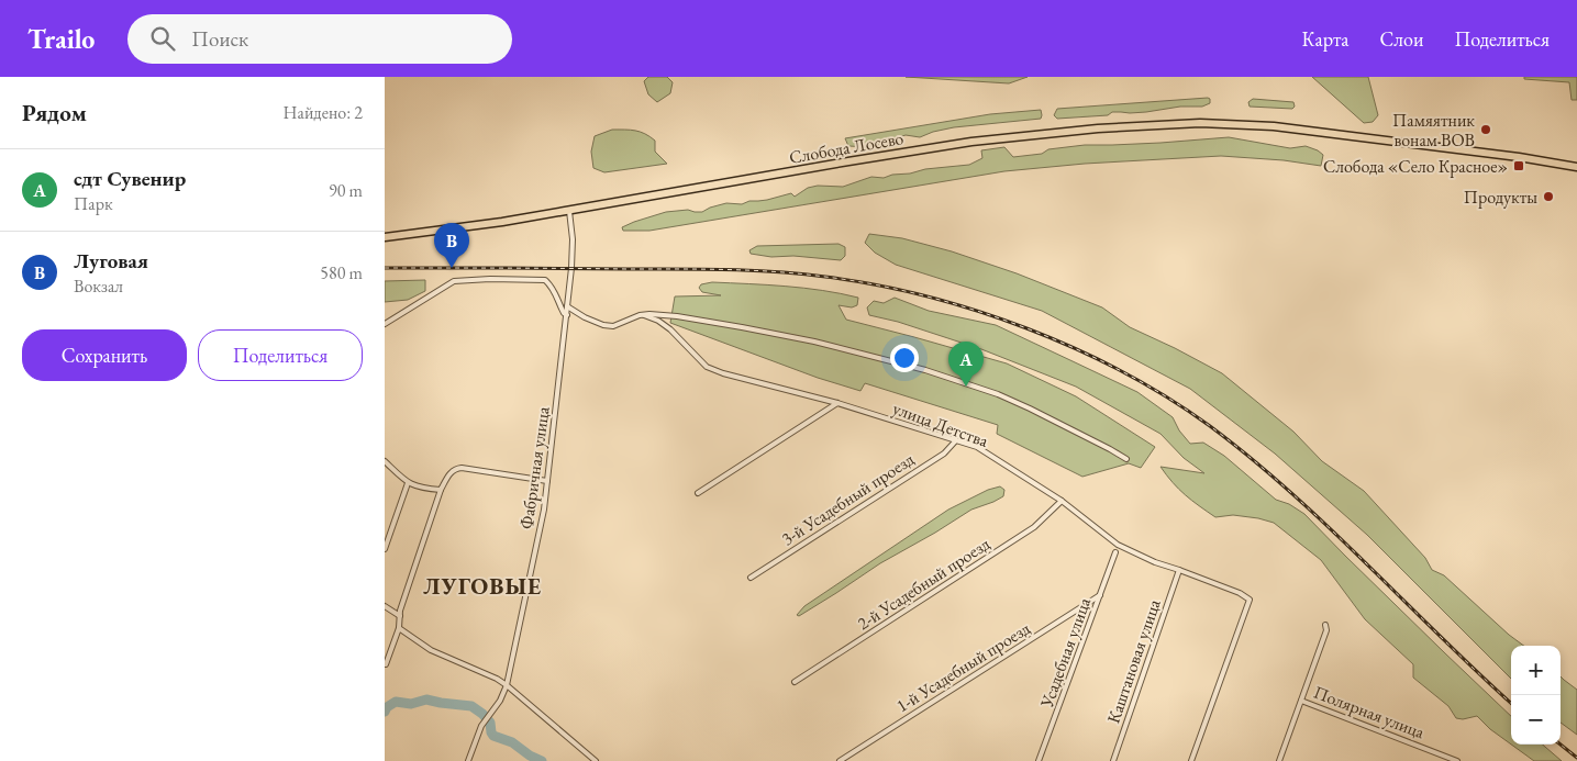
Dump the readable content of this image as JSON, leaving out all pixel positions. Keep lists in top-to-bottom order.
{
  "streets": {
    "main road": ["Слобода Лосево"],
    "street": [
      "улица Детства",
      "Фабричная улица",
      "3-й Усадебный проезд",
      "2-й Усадебный проезд",
      "Усадебная улица",
      "Каштановая улица",
      "1-й Усадебный проезд",
      "Полярная улица"
    ]
  },
  "crossings": [
    ["Слобода Лосево", "Фабричная улица"],
    ["улица Детства", "3-й Усадебный проезд"],
    ["улица Детства", "2-й Усадебный проезд"],
    ["улица Детства", "Каштановая улица"],
    ["Усадебная улица", "1-й Усадебный проезд"]
  ],
  "districts": ["ЛУГОВЫЕ"],
  "places": {
    "other": ["Памяятник вонам ВОВ", "Продукты"],
    "transit": ["Слобода «Село Красное»"]
  },
  "page": {
    "header": "Trailo",
    "search": "Поиск",
    "nav": ["Карта", "Слои", "Поделиться"],
    "heading": ["Рядом", "Найдено: 2"],
    "list": [
      {
        "mark": "A",
        "name": "сдт Сувенир",
        "note": "Парк",
        "value": "90 m"
      },
      {
        "mark": "B",
        "name": "Луговая",
        "note": "Вокзал",
        "value": "580 m"
      }
    ],
    "pins": ["B", "A"],
    "buttons": ["Сохранить", "Поделиться"],
    "map_buttons": ["+", "−"]
  }
}
